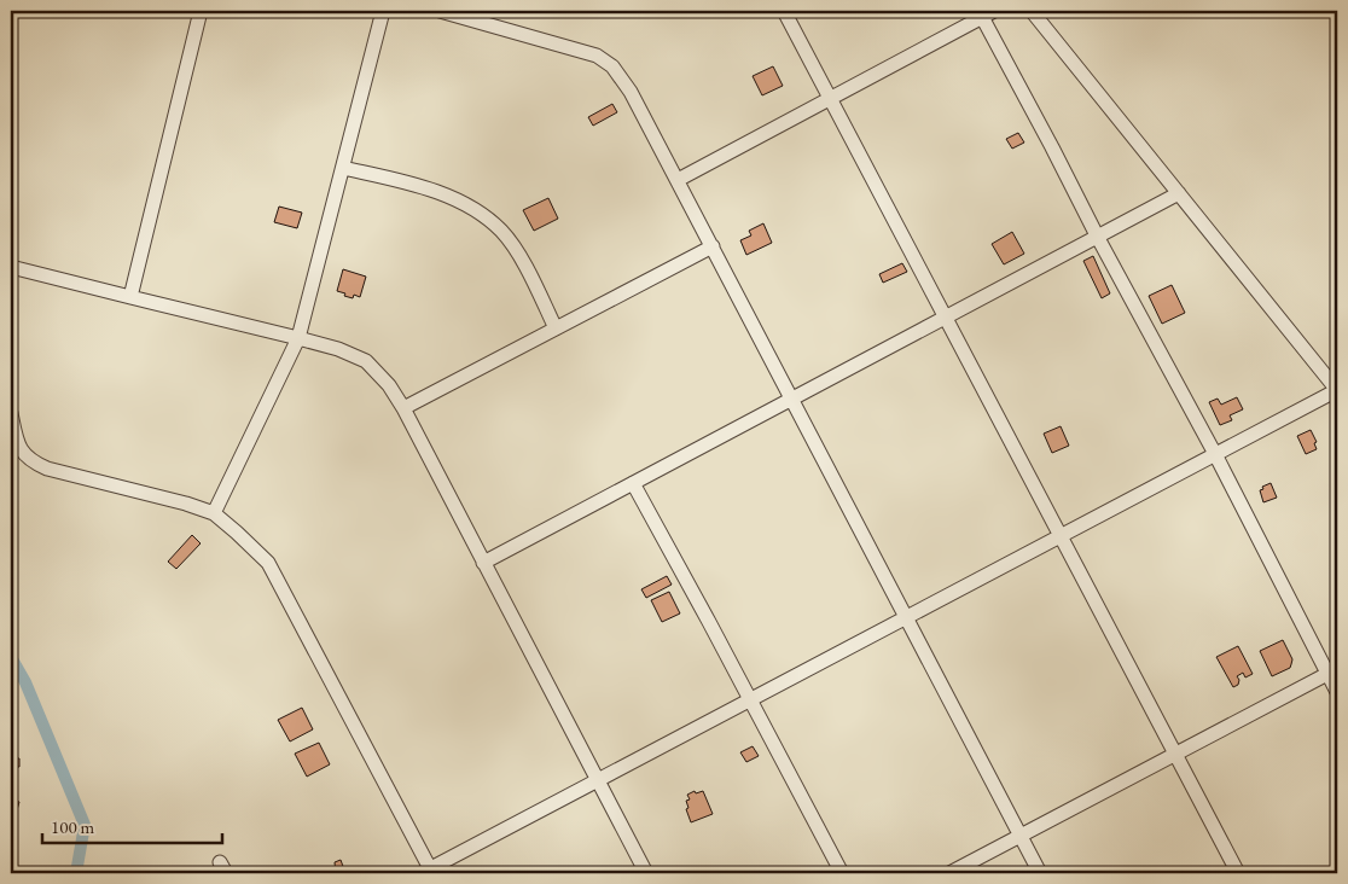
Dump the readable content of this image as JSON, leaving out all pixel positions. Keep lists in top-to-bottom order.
{
  "scale_bar": "100 m"
}
